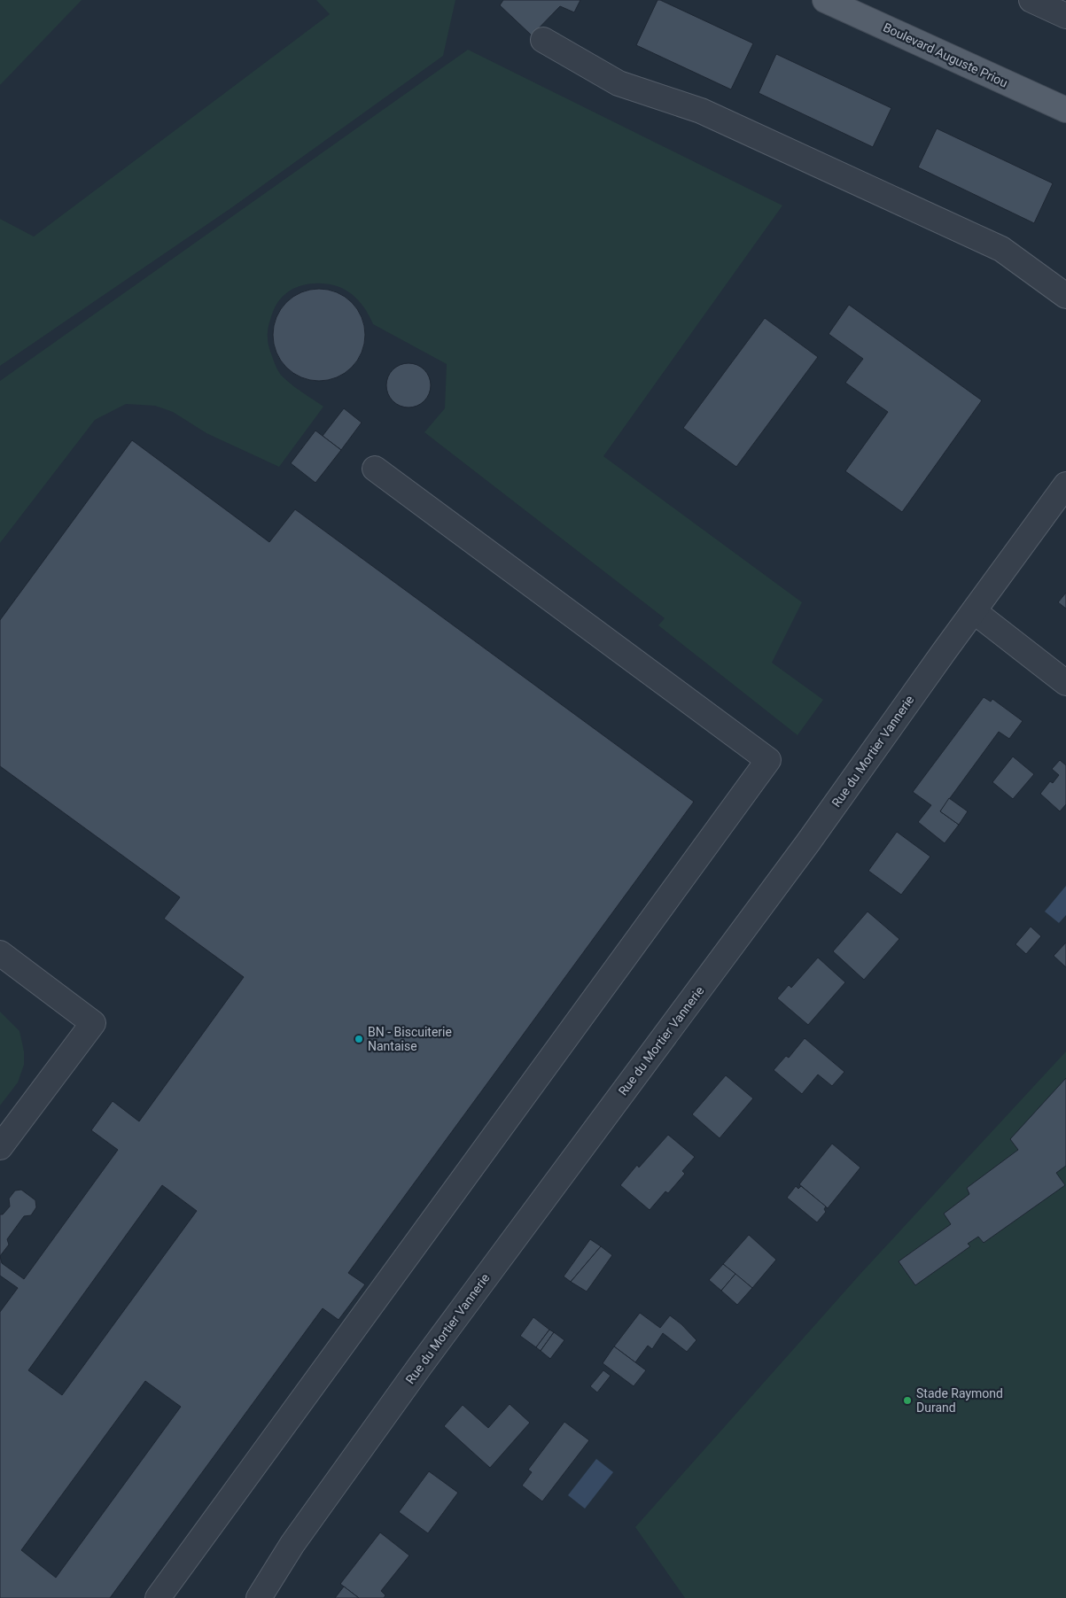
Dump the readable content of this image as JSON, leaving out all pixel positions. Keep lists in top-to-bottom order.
{
  "streets": {
    "main road": ["Boulevard Auguste Priou"],
    "street": ["Rue du Mortier Vannerie"]
  },
  "places": ["BN - Biscuiterie Nantaise", "Stade Raymond Durand"]
}
